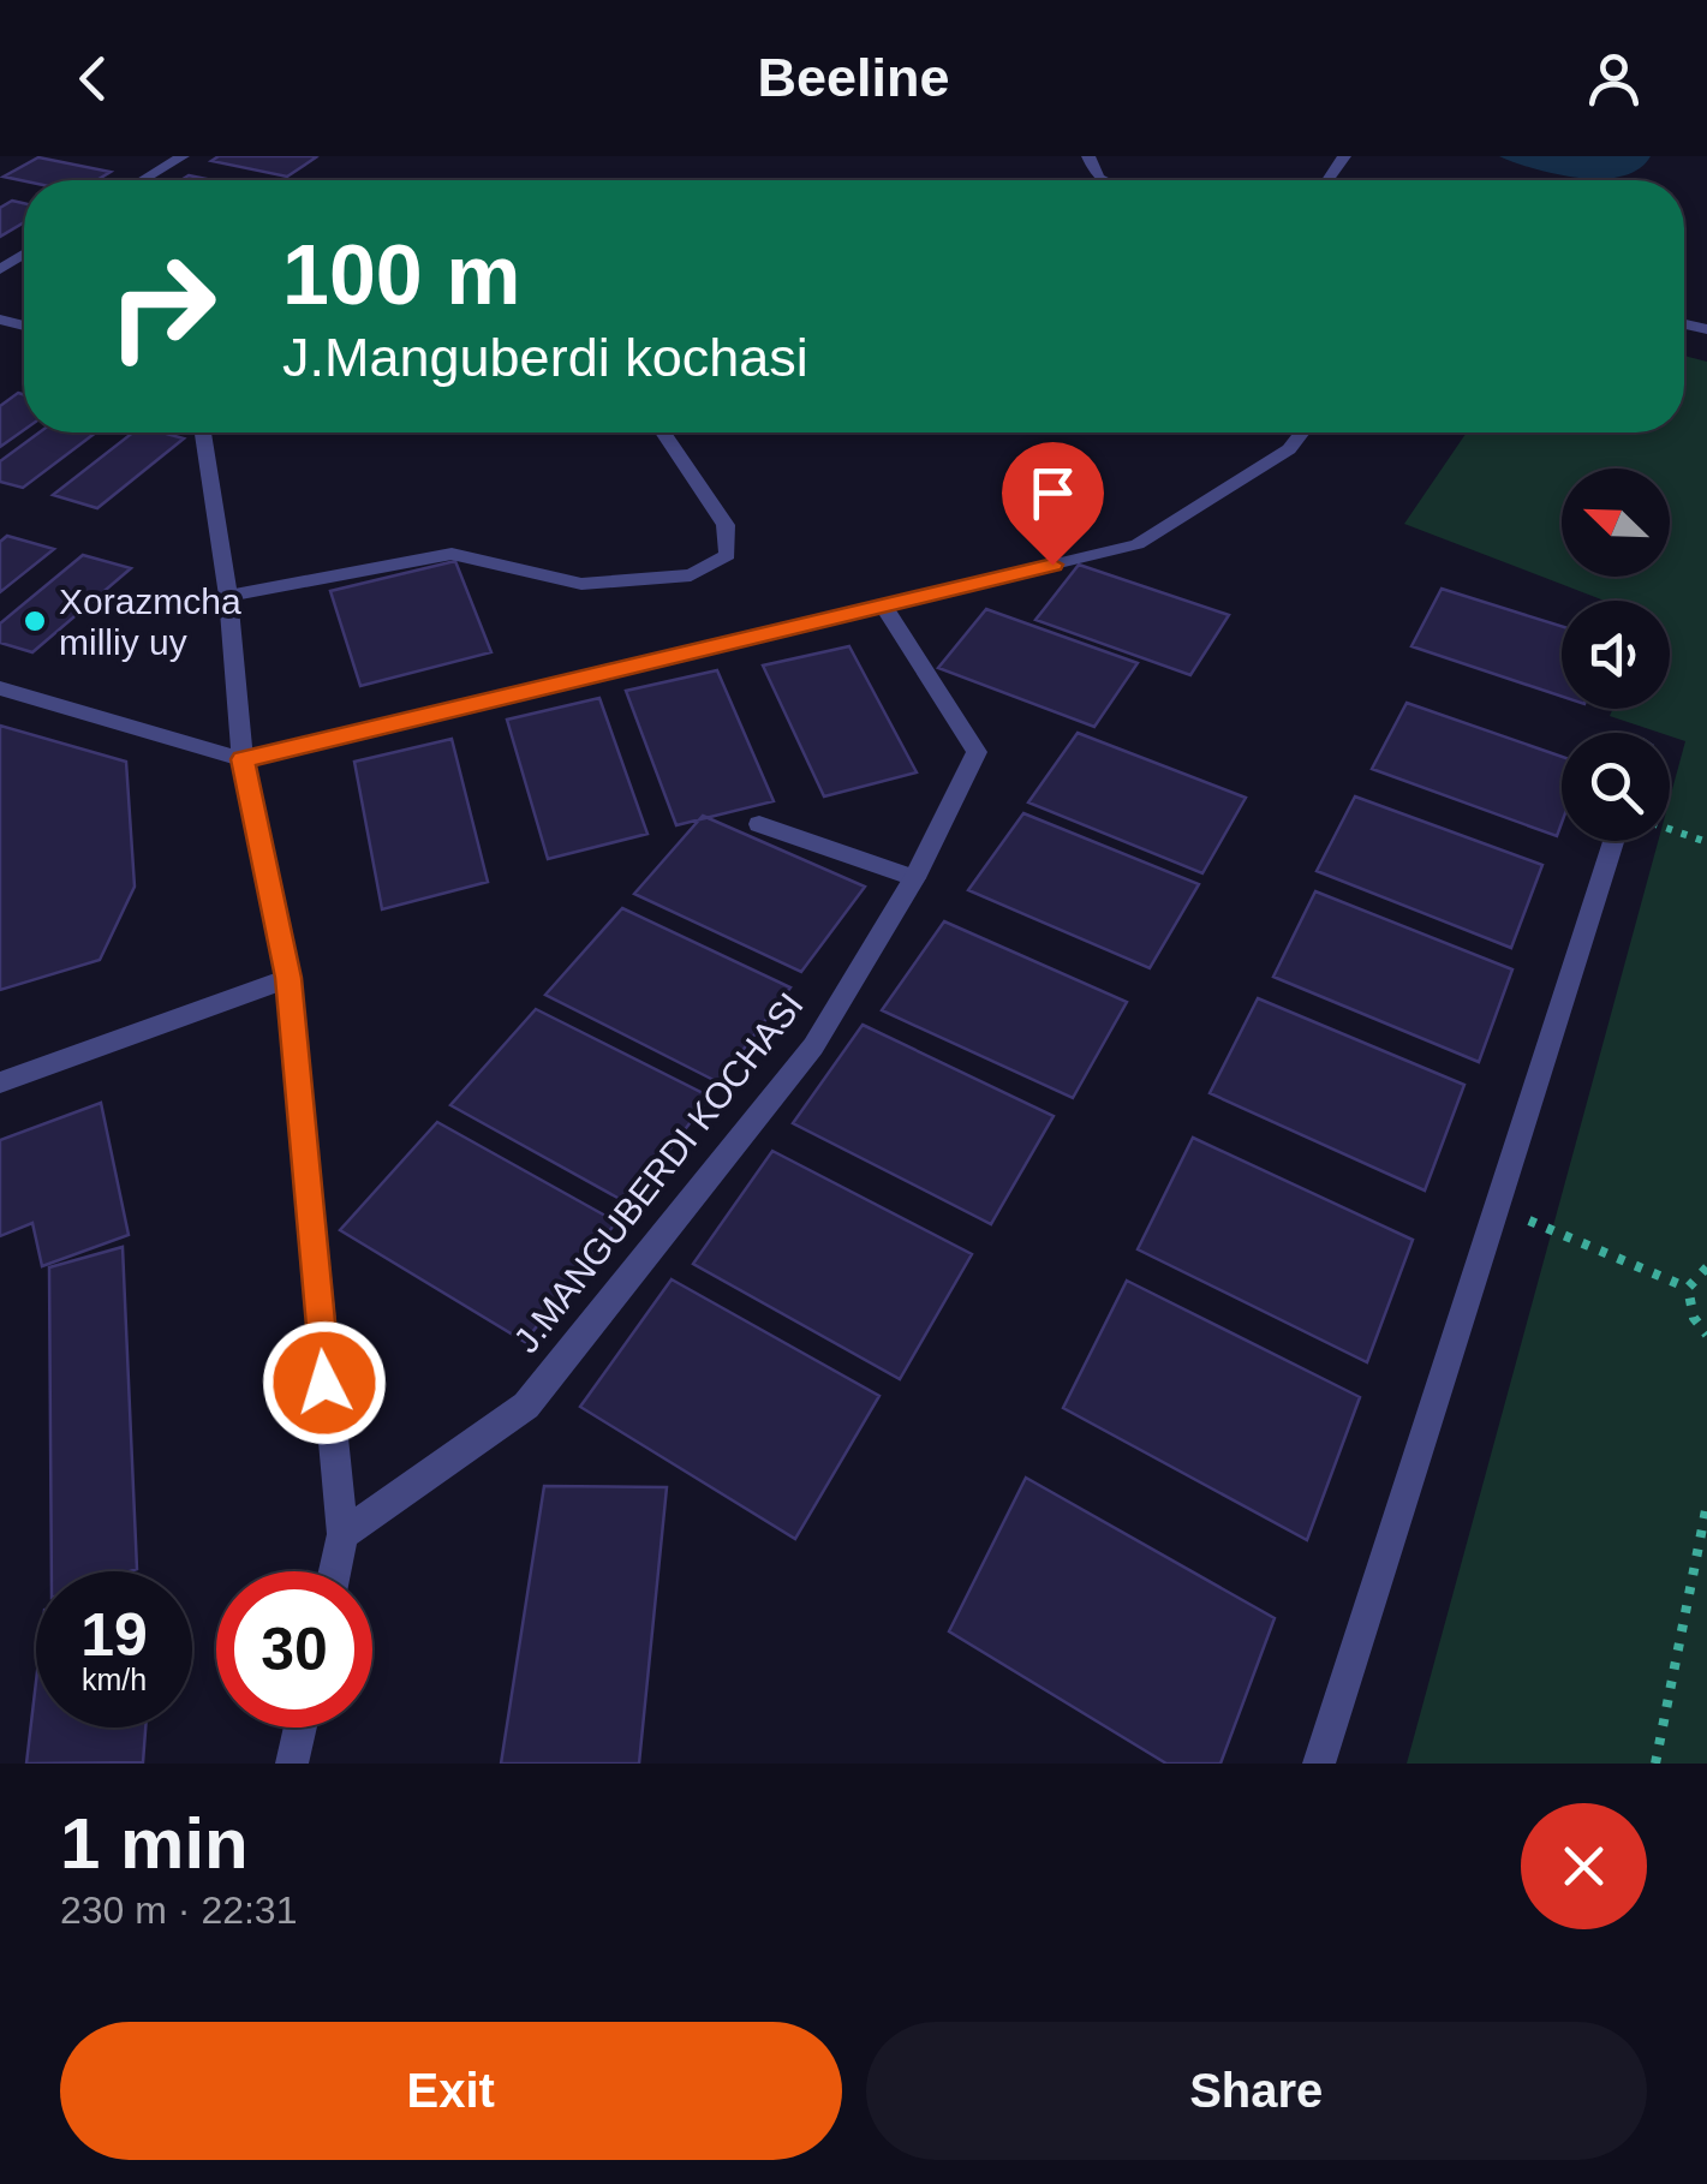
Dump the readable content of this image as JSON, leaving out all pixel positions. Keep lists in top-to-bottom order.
{
  "streets": {
    "street": ["J.MANGUBERDI KOCHASI"]
  },
  "places": ["Xorazmcha milliy uy"],
  "north": "top left",
  "page": {
    "header": "Beeline",
    "turn": ["100 m", "J.Manguberdi kochasi"],
    "speed": "19 km/h",
    "limit": "30",
    "heading": ["1 min", "230 m · 22:31"],
    "buttons": ["Exit", "Share"]
  }
}
